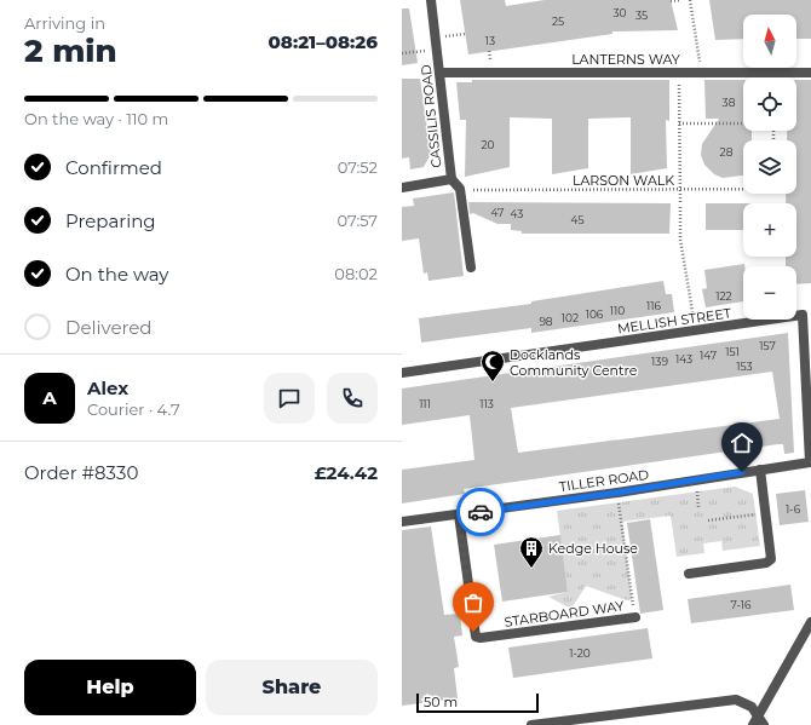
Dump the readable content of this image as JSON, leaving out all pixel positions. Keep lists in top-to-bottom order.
{
  "streets": {
    "street": [
      "LANTERNS WAY",
      "CASSILIS ROAD",
      "MELLISH STREET",
      "TILLER ROAD",
      "STARBOARD WAY"
    ],
    "path": ["LARSON WALK"]
  },
  "crossings": [
    ["LANTERNS WAY", "CASSILIS ROAD"],
    ["MELLISH STREET", "TILLER ROAD"],
    ["TILLER ROAD", "STARBOARD WAY"]
  ],
  "places": {
    "mosque": ["Docklands Community Centre"],
    "building": ["Kedge House"]
  },
  "house_numbers": [
    "30",
    "35",
    "25",
    "13",
    "38",
    "20",
    "28",
    "47",
    "43",
    "45",
    "122",
    "116",
    "110",
    "106",
    "102",
    "98",
    "157",
    "151",
    "147",
    "143",
    "139",
    "153",
    "111",
    "113",
    "1-6",
    "7-16",
    "1-20"
  ],
  "scale_bar": "50 m",
  "north": "top",
  "page": {
    "heading": ["2 min", "Arriving in", "08:21–08:26"],
    "panel": [
      "Alex",
      "Courier · 4.7",
      "Order #8330",
      "£24.42"
    ],
    "map_buttons": ["+", "−"],
    "bar": "On the way · 110 m",
    "list": [
      ["Confirmed", "07:52"],
      ["Preparing", "07:57"],
      ["On the way", "08:02"],
      "Delivered"
    ],
    "round": "A",
    "buttons": ["Help", "Share"],
    "scale": "50 m"
  }
}
